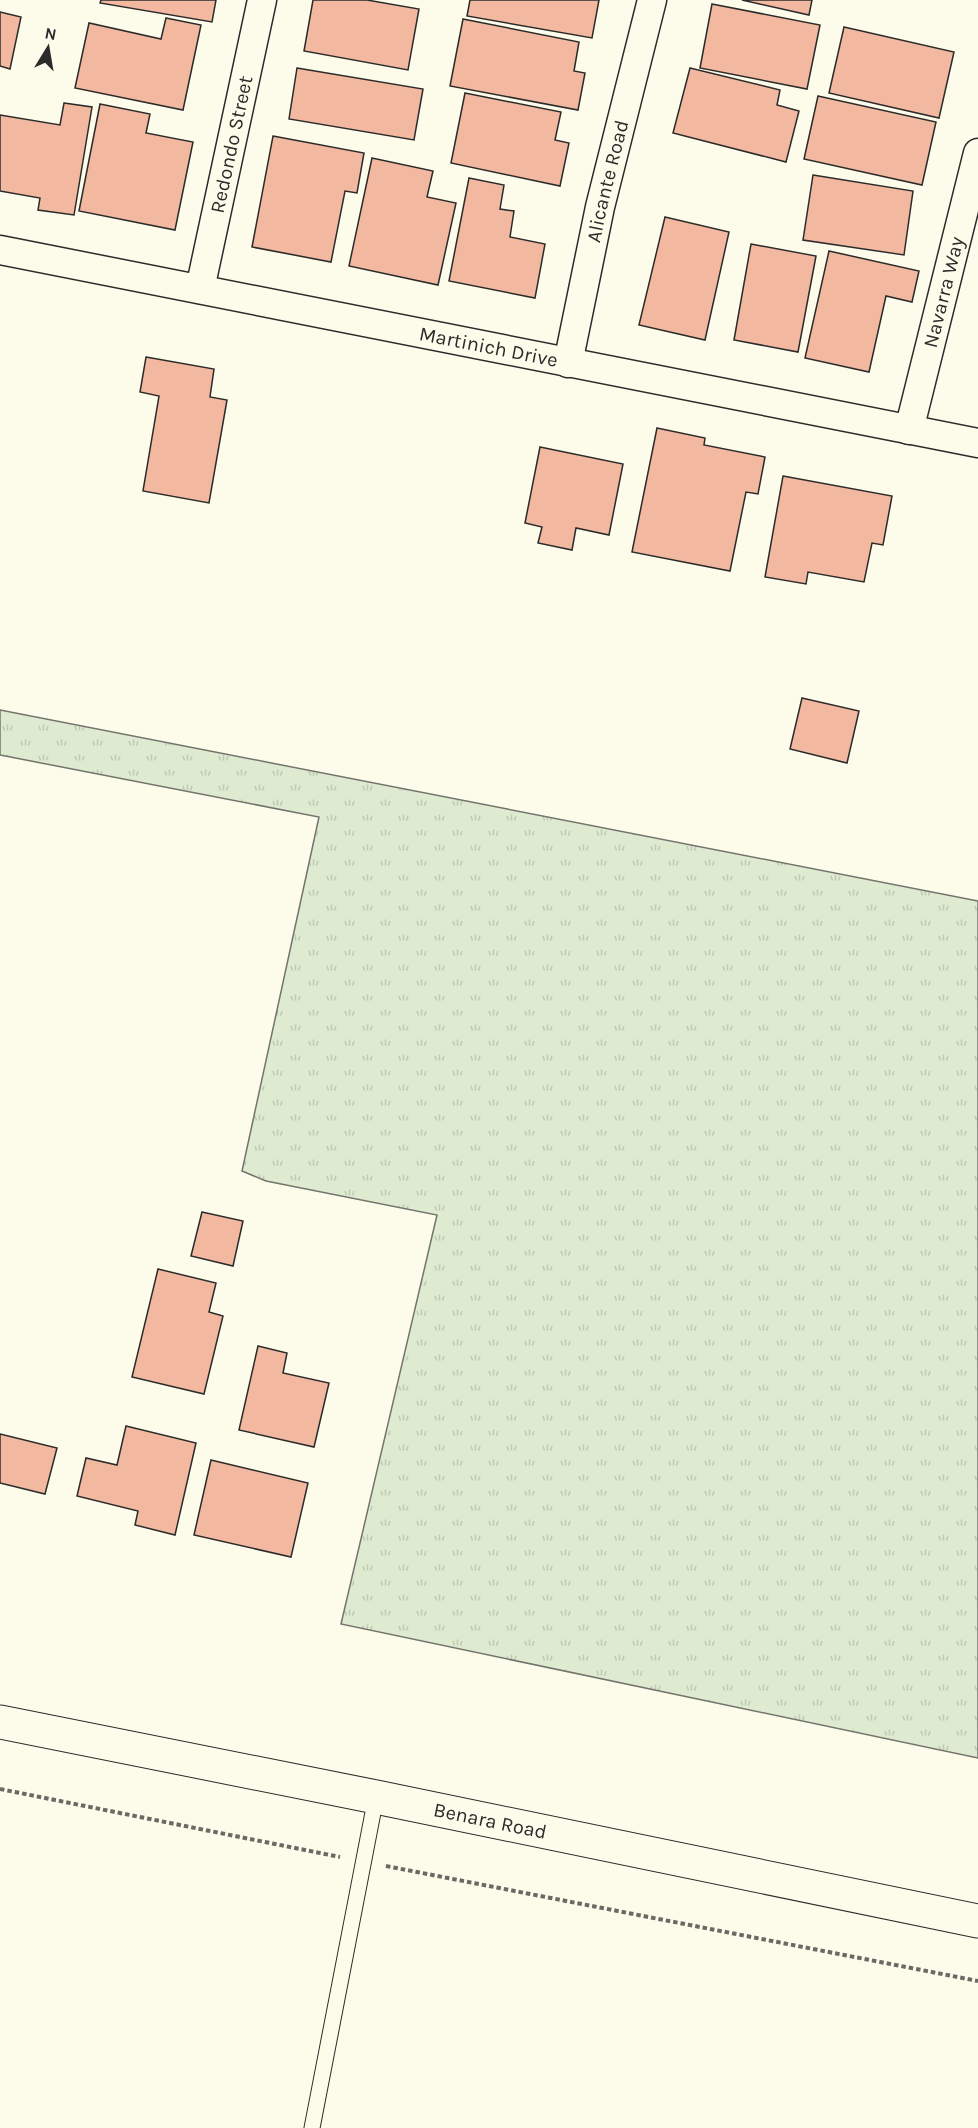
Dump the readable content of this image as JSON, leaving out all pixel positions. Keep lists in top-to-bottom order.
{
  "streets": {
    "main road": ["Benara Road"],
    "street": [
      "Redondo Street",
      "Alicante Road",
      "Navarra Way",
      "Martinich Drive"
    ]
  },
  "crossings": [
    ["Redondo Street", "Martinich Drive"],
    ["Alicante Road", "Martinich Drive"],
    ["Navarra Way", "Martinich Drive"]
  ],
  "north": "top"
}
